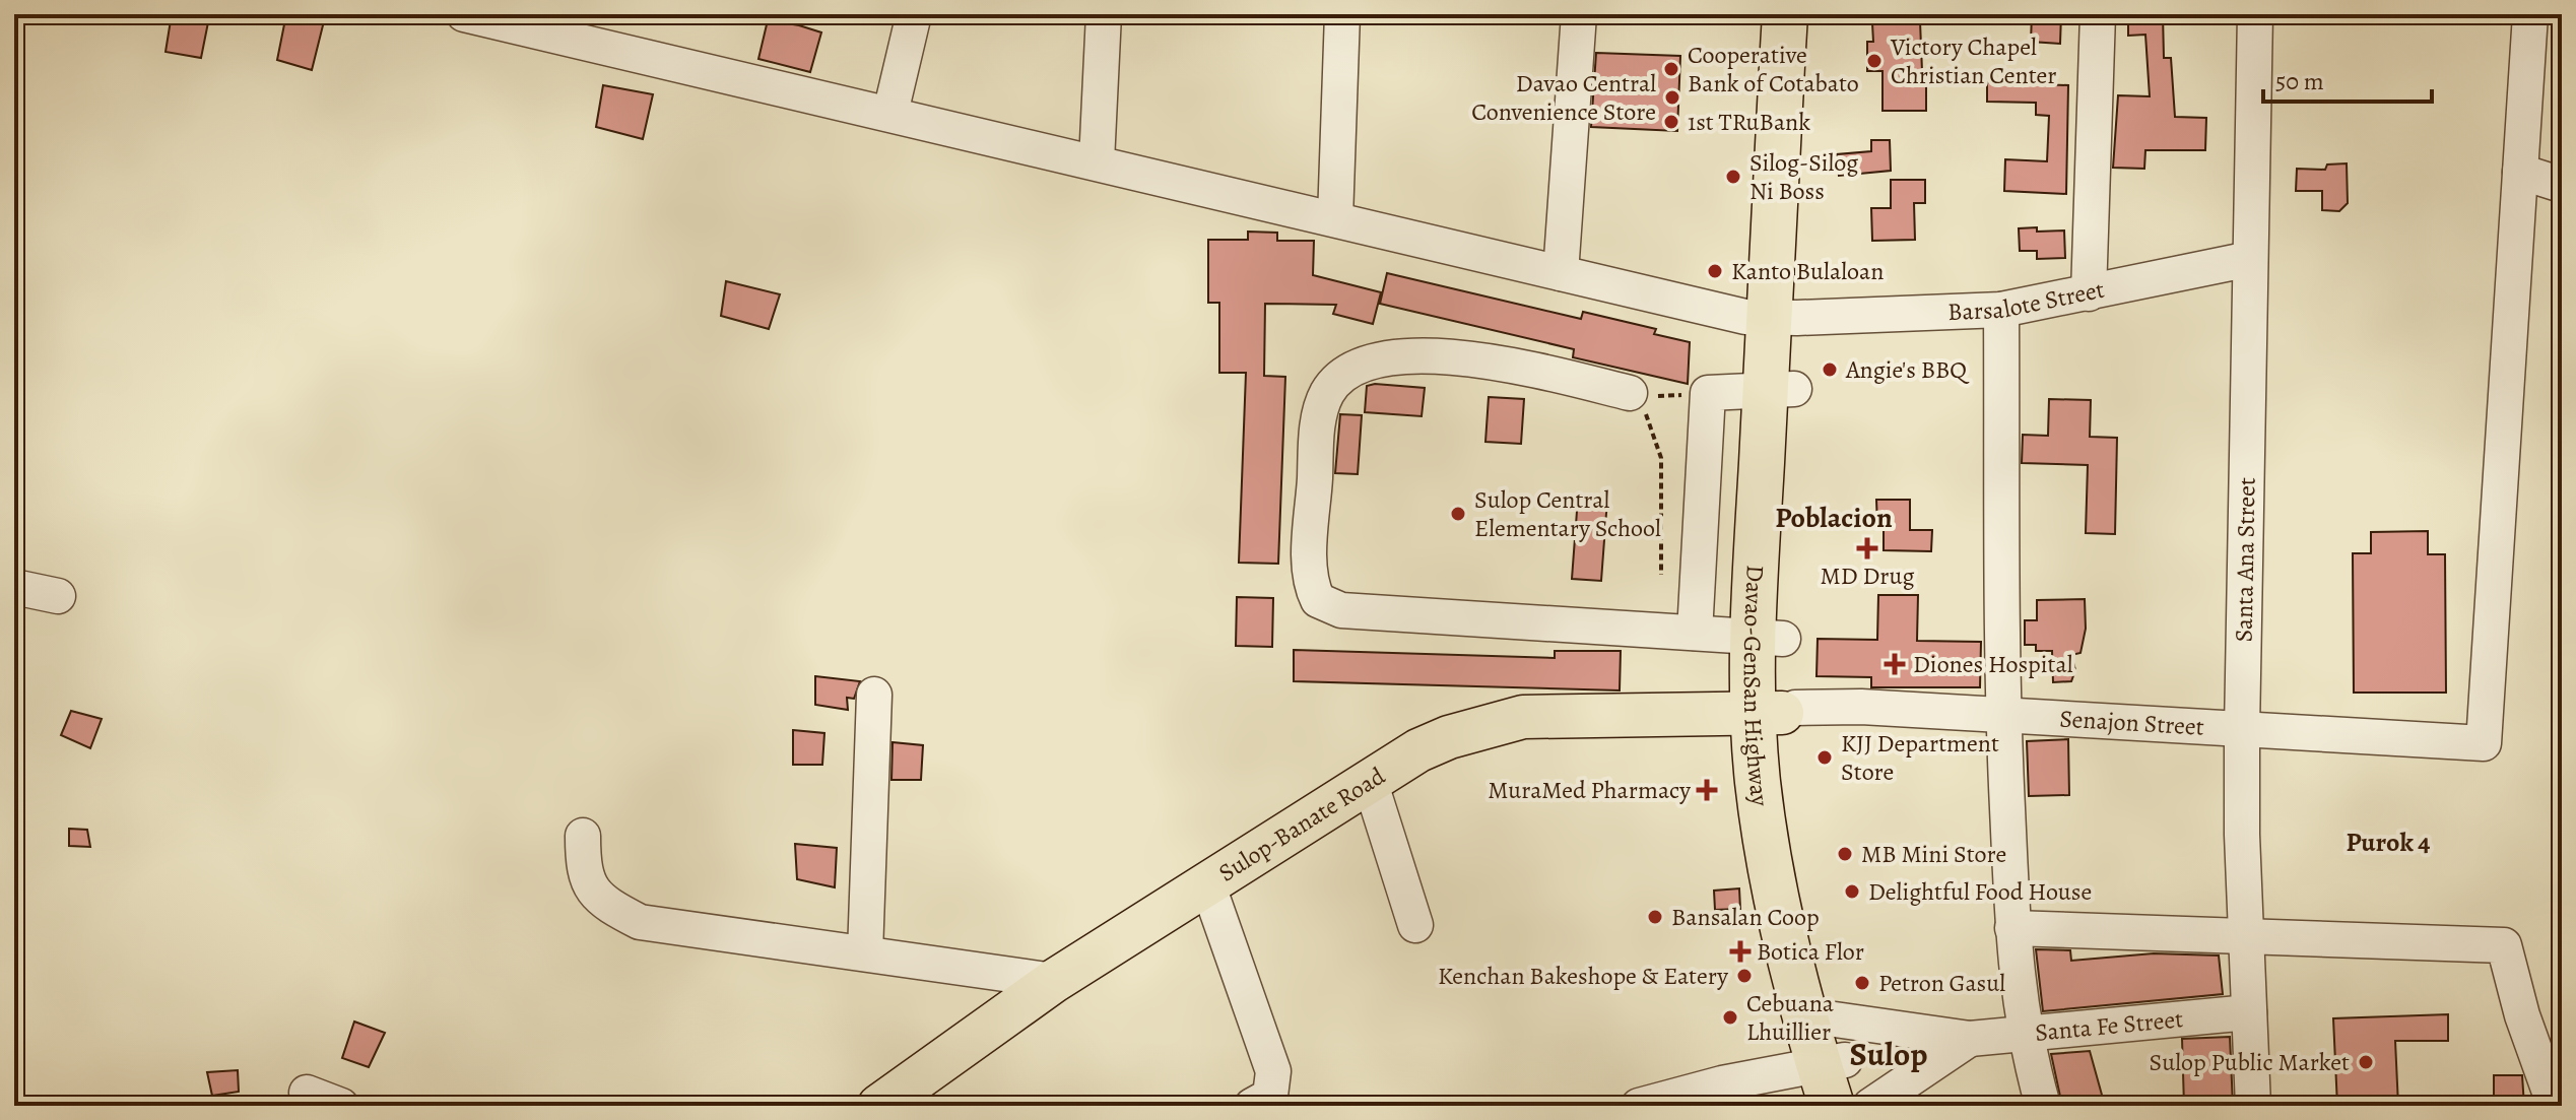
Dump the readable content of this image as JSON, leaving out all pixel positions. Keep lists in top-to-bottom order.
{
  "streets": {
    "highway": ["Davao-GenSan Highway"],
    "main road": ["Sulop-Banate Road"],
    "street": [
      "Barsalote Street",
      "Santa Ana Street",
      "Senajon Street",
      "Santa Fe Street"
    ]
  },
  "crossings": [
    ["Barsalote Street", "Santa Ana Street"],
    ["Barsalote Street", "Davao-GenSan Highway"],
    ["Santa Ana Street", "Senajon Street"],
    ["Santa Ana Street", "Santa Fe Street"],
    ["Davao-GenSan Highway", "Senajon Street"],
    ["Davao-GenSan Highway", "Sulop-Banate Road"],
    ["Davao-GenSan Highway", "Santa Fe Street"],
    ["Senajon Street", "Sulop-Banate Road"]
  ],
  "districts": ["Poblacion", "Purok 4", "Sulop"],
  "places": {
    "other": [
      "Victory Chapel Christian Center",
      "Cooperative Bank of Cotabato",
      "Davao Central Convenience Store",
      "1st TRuBank",
      "Silog-Silog Ni Boss",
      "Kanto Bulaloan",
      "Angie's BBQ",
      "Sulop Central Elementary School",
      "KJJ Department Store",
      "MB Mini Store",
      "Delightful Food House",
      "Bansalan Coop",
      "Kenchan Bakeshope & Eatery",
      "Petron Gasul",
      "Cebuana Lhuillier",
      "Sulop Public Market"
    ],
    "health": [
      "MD Drug",
      "Diones Hospital",
      "MuraMed Pharmacy",
      "Botica Flor"
    ]
  },
  "scale_bar": "50 m"
}
